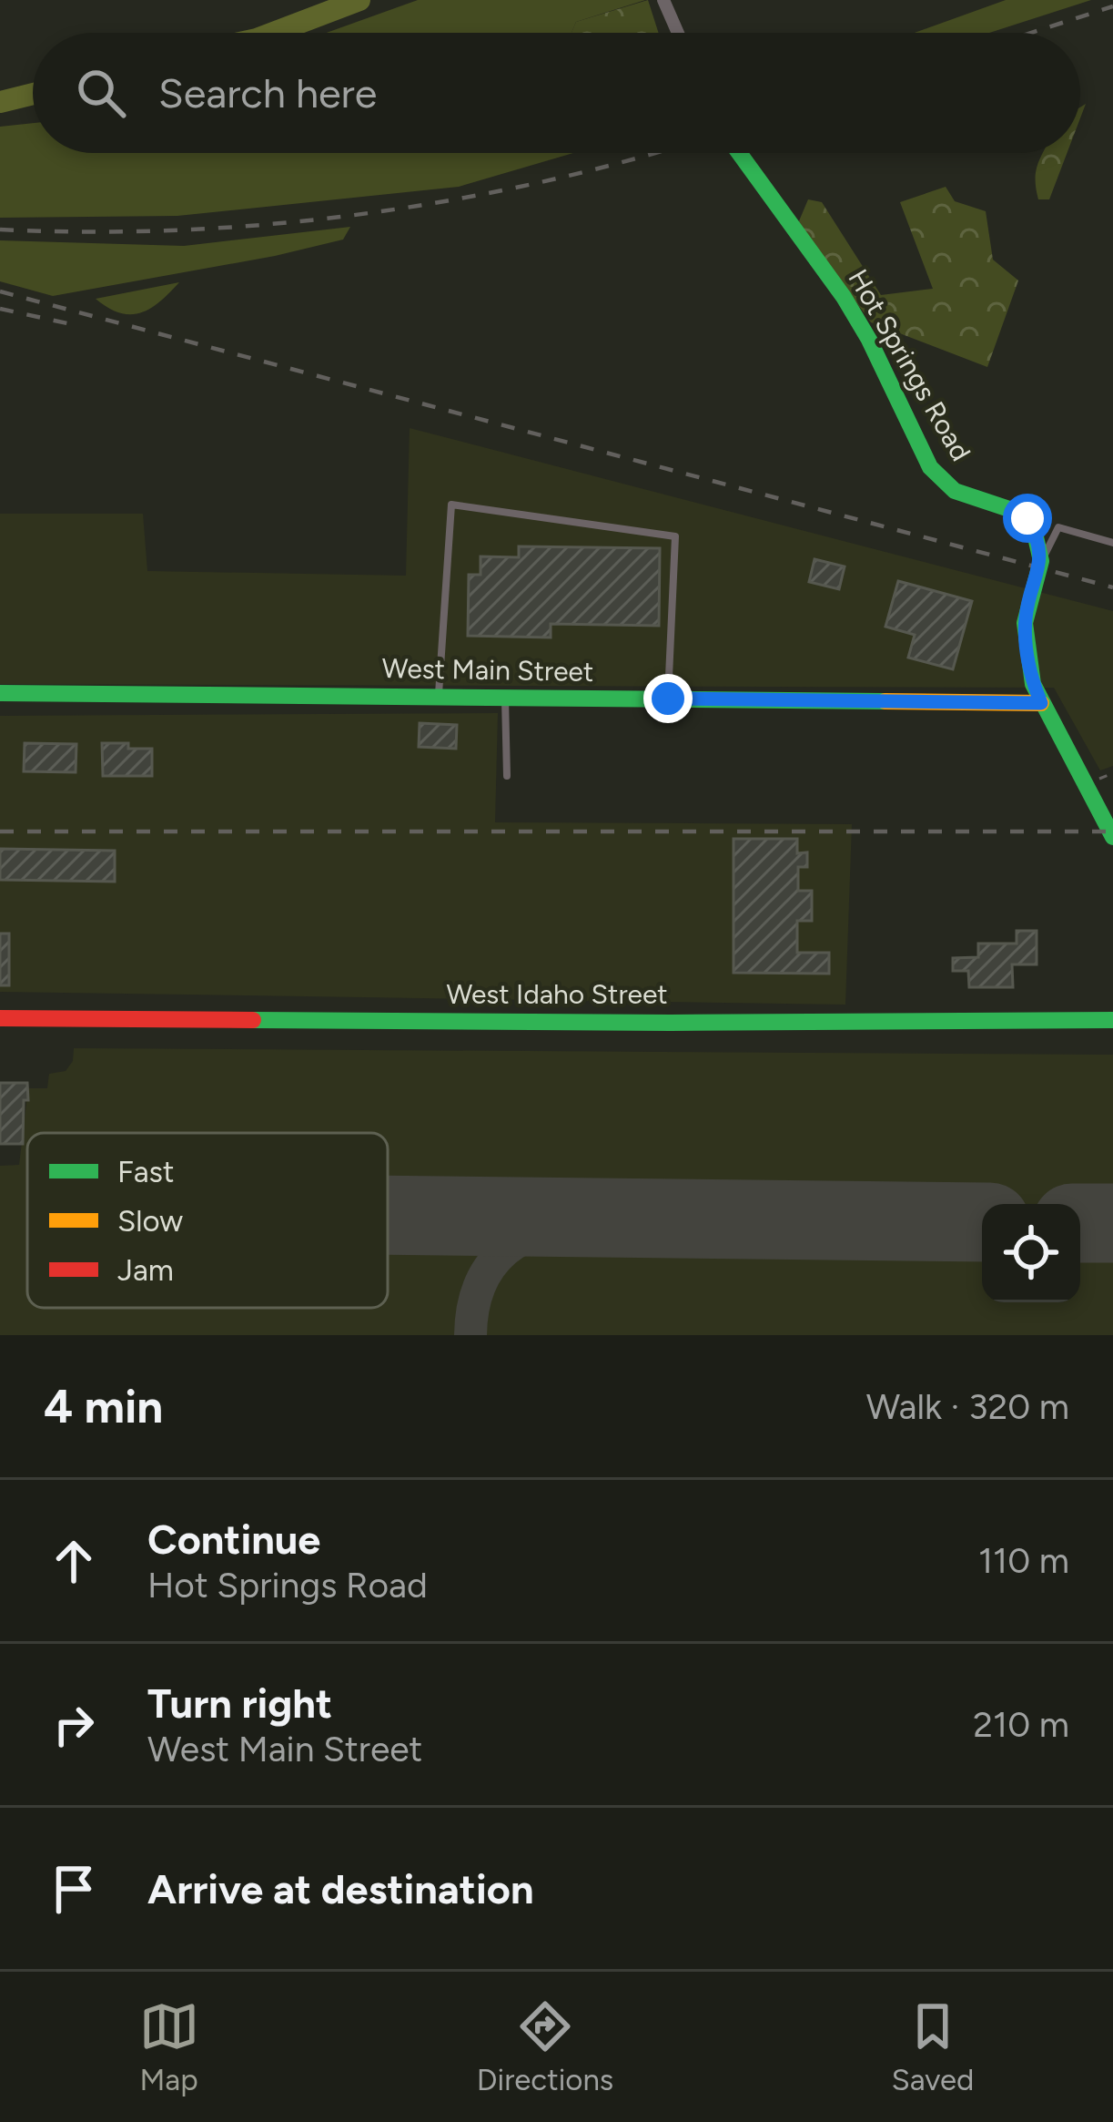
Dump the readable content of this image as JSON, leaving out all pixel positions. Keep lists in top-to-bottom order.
{
  "streets": {
    "street": ["Hot Springs Road", "West Main Street", "West Idaho Street"]
  },
  "legend": ["Fast", "Slow", "Jam"],
  "page": {
    "search": "Search here",
    "heading": ["4 min", "Walk · 320 m"],
    "list": [
      ["Continue", "Hot Springs Road", "110 m"],
      ["Turn right", "West Main Street", "210 m"],
      "Arrive at destination"
    ],
    "nav": ["Map", "Directions", "Saved"]
  }
}
